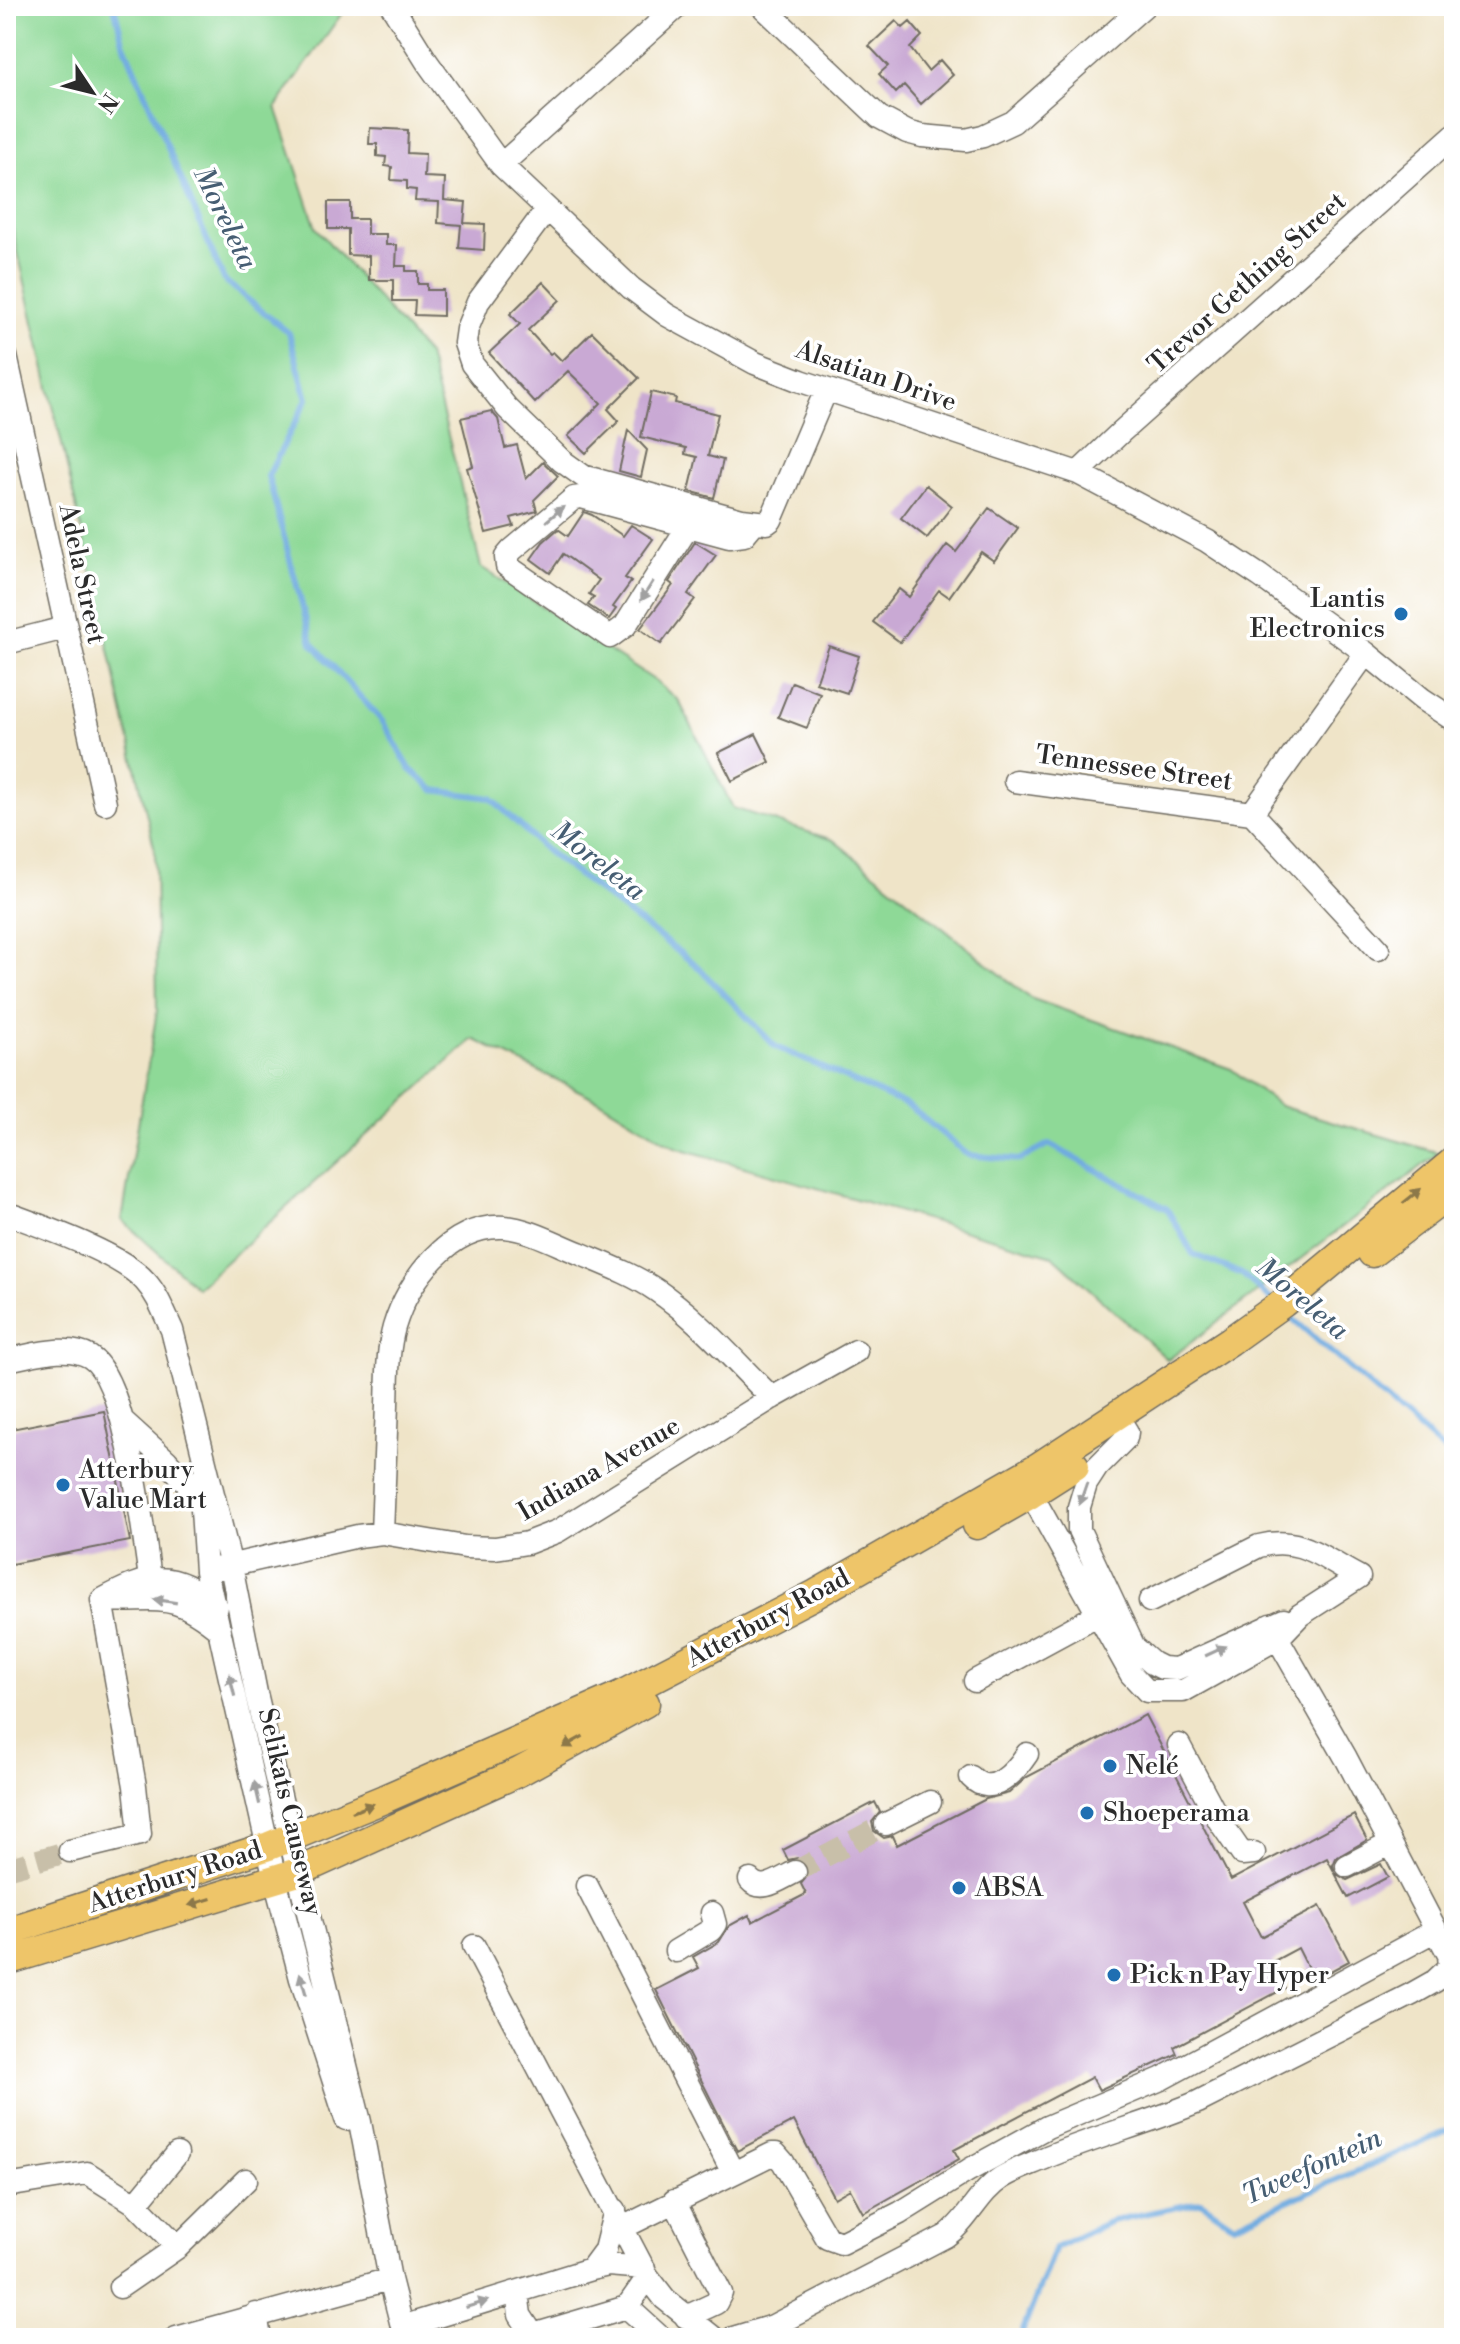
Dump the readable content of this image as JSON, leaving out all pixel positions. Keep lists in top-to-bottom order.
{
  "streets": {
    "main road": ["Atterbury Road"],
    "street": [
      "Trevor Gething Street",
      "Alsatian Drive",
      "Adela Street",
      "Tennessee Street",
      "Indiana Avenue",
      "Selikats Causeway"
    ]
  },
  "crossings": [
    ["Trevor Gething Street", "Alsatian Drive"],
    ["Indiana Avenue", "Selikats Causeway"],
    ["Atterbury Road", "Selikats Causeway"]
  ],
  "water": ["Moreleta", "Tweefontein"],
  "places": [
    "Lantis Electronics",
    "Atterbury Value Mart",
    "Nelé",
    "Shoeperama",
    "ABSA",
    "Pick n Pay Hyper"
  ],
  "north": "bottom right"
}
